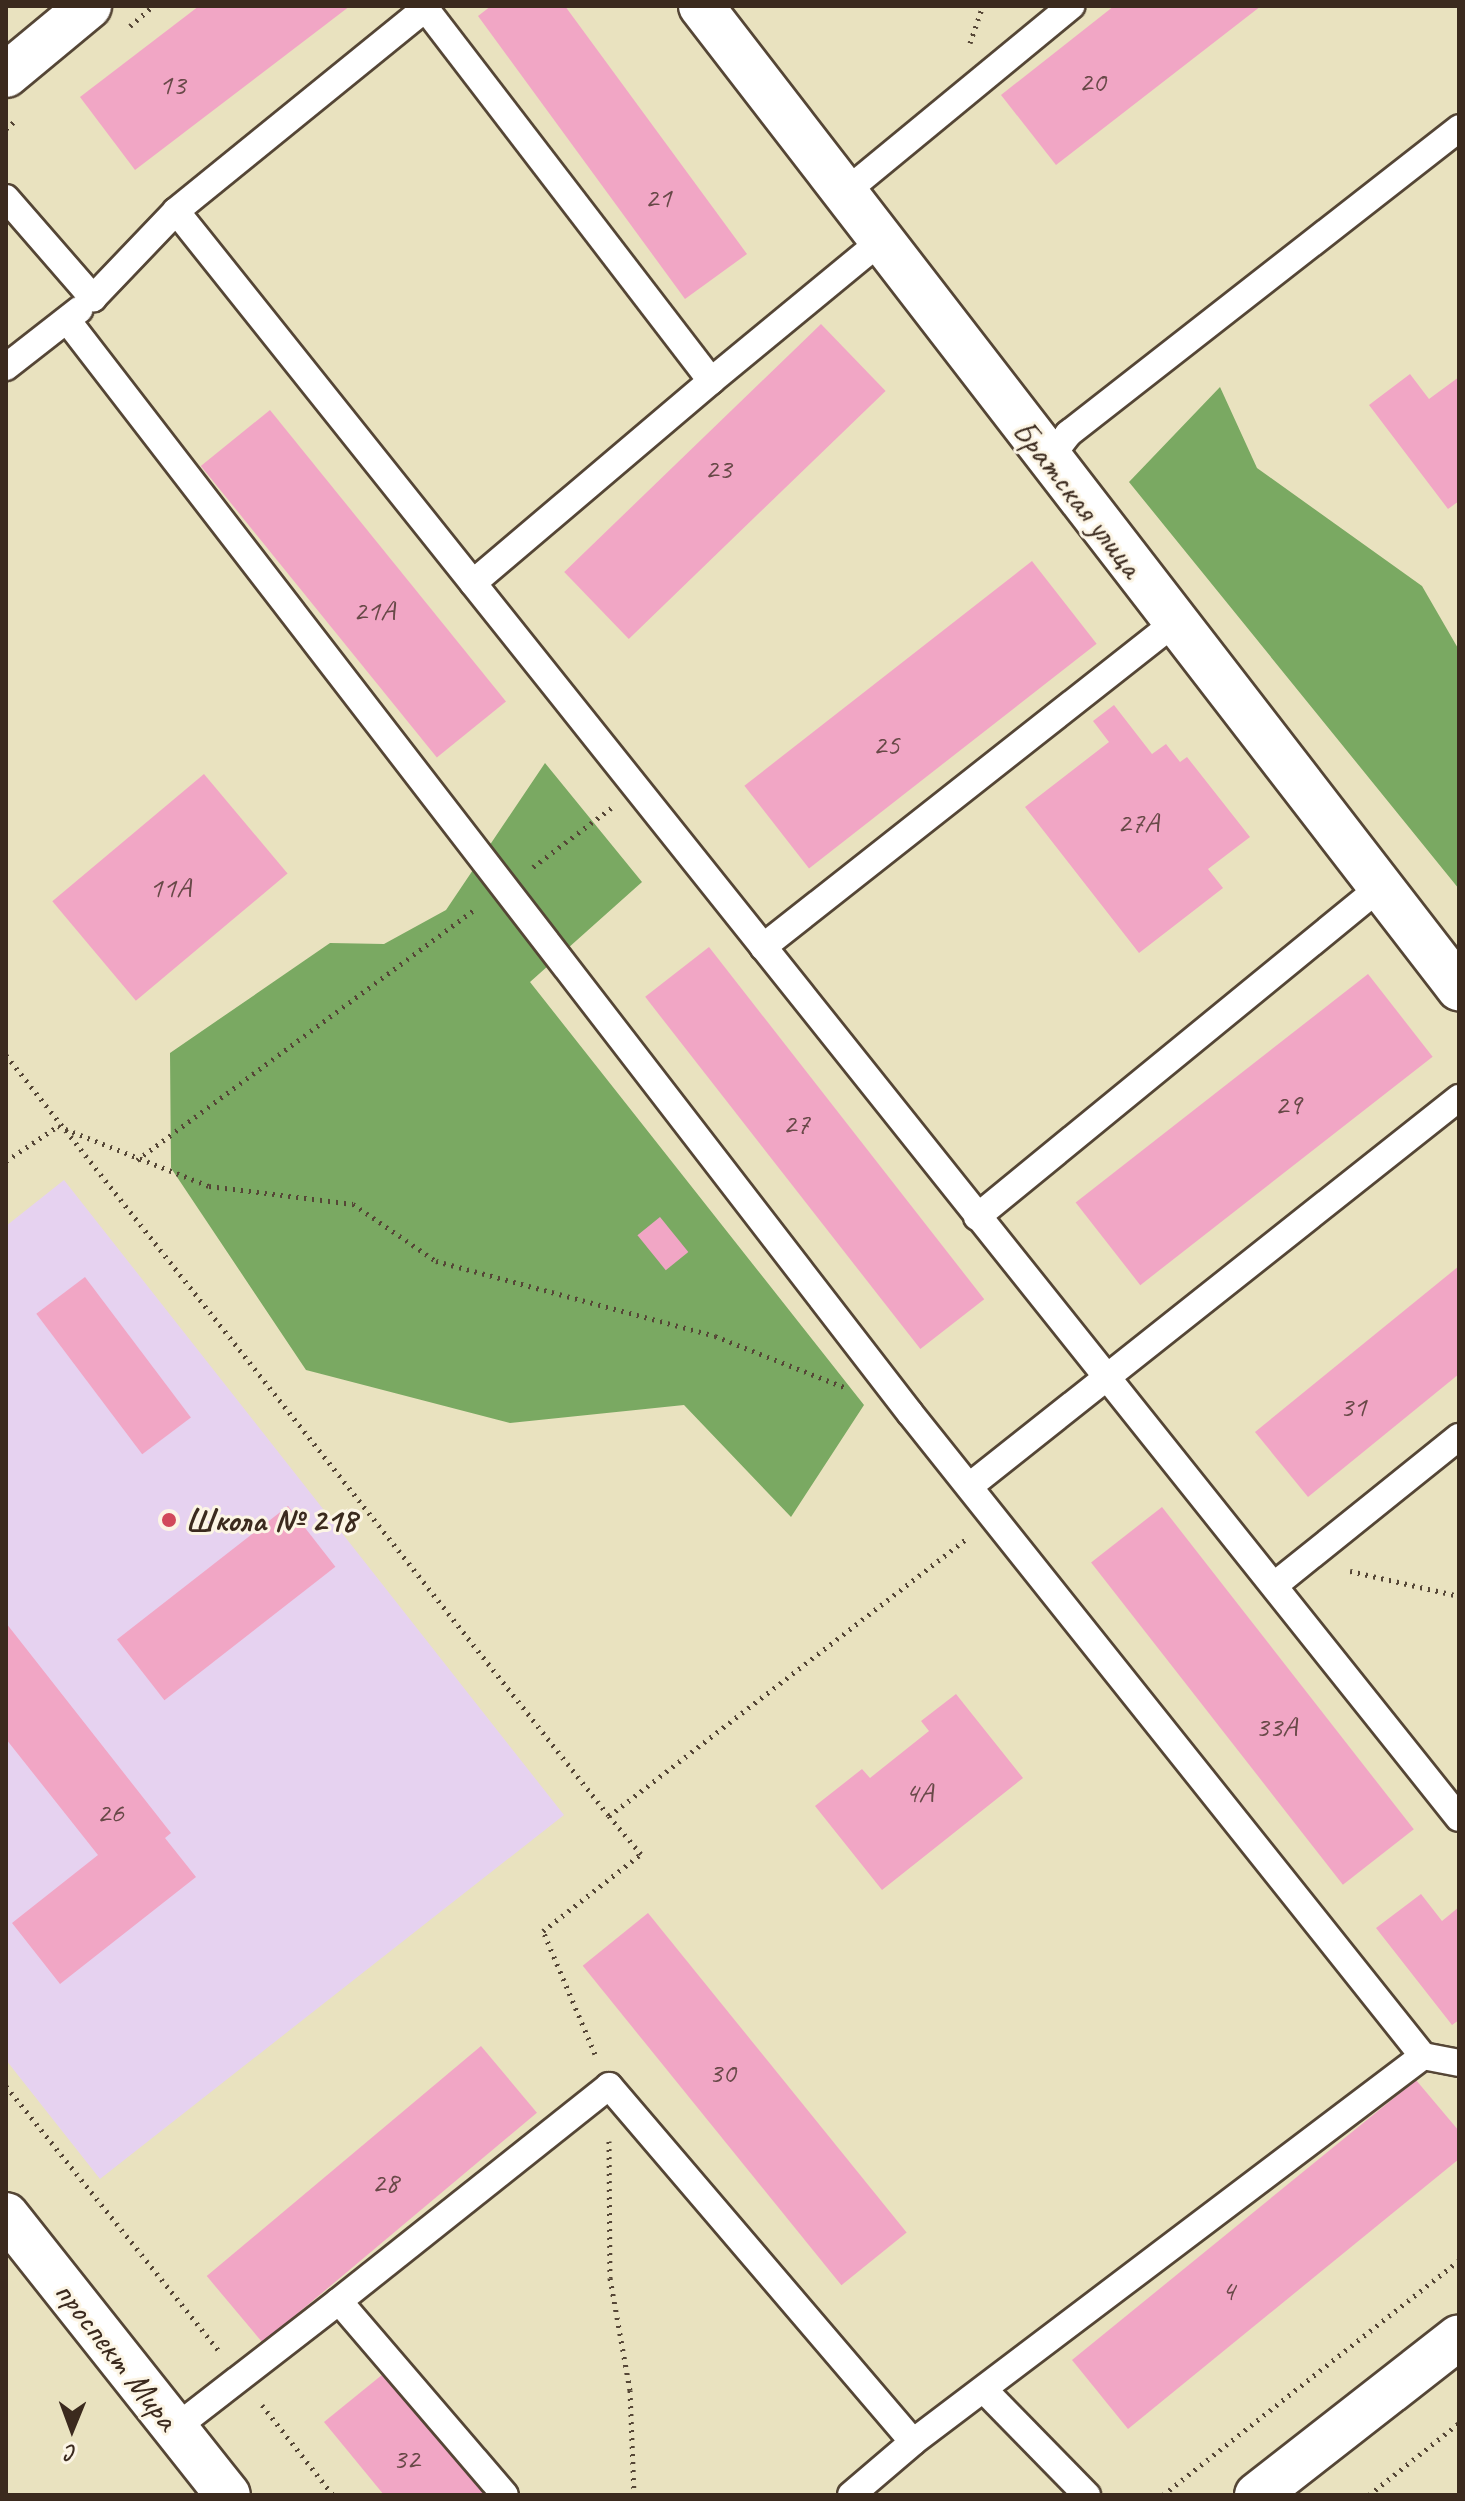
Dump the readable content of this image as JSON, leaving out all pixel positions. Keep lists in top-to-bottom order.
{
  "streets": {
    "street": ["Братская улица", "проспект Мира"]
  },
  "places": ["Школа № 218"],
  "house_numbers": [
    "20",
    "13",
    "21",
    "23",
    "21А",
    "25",
    "27А",
    "11А",
    "29",
    "27",
    "31",
    "33А",
    "4А",
    "26",
    "30",
    "28",
    "4",
    "32"
  ],
  "north": "bottom"
}
